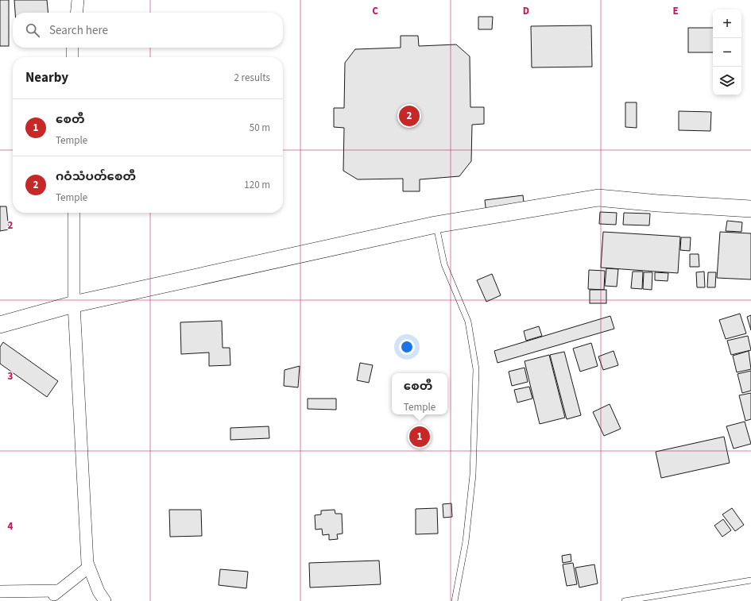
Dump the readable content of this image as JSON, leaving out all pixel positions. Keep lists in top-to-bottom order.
{
  "page": {
    "map_buttons": ["+", "−"],
    "search": "Search here",
    "heading": ["Nearby", "2 results"],
    "list": [
      {
        "mark": "1",
        "name": "စေတီ",
        "note": "Temple",
        "value": "50 m"
      },
      {
        "mark": "2",
        "name": "ဂဝံသံပတ်စေတီ",
        "note": "Temple",
        "value": "120 m"
      }
    ],
    "pins": ["2", "1"],
    "popup": ["စေတီ", "Temple"]
  },
  "grid": {
    "columns": ["C", "D", "E"],
    "rows": ["2", "3", "4"]
  }
}
